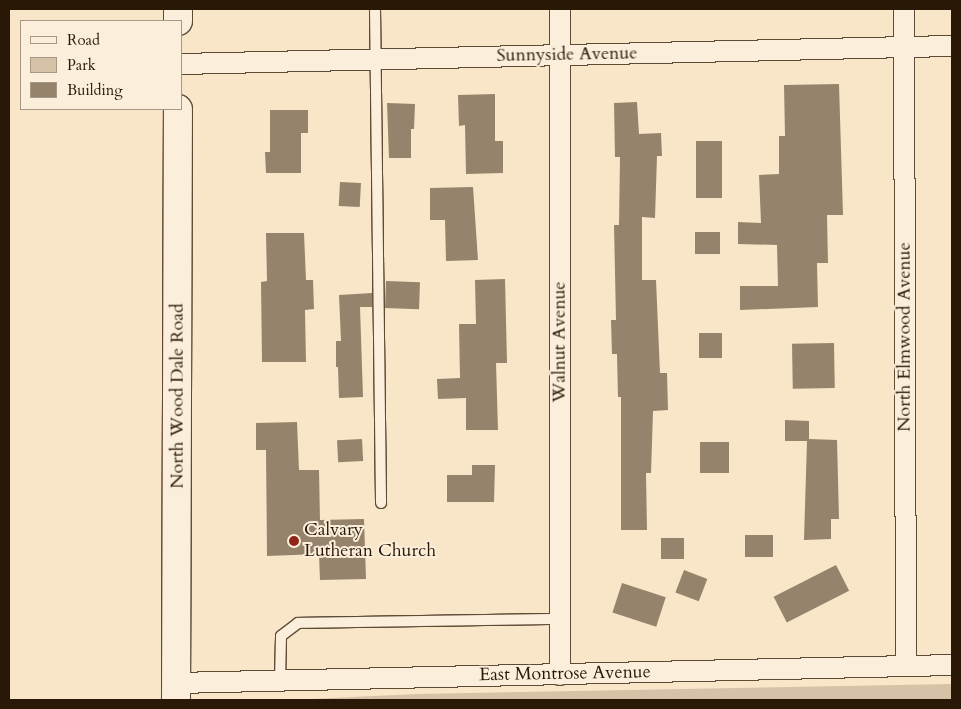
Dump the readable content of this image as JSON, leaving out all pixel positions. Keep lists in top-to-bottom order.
{
  "streets": {
    "main road": ["North Wood Dale Road"],
    "street": [
      "Sunnyside Avenue",
      "North Elmwood Avenue",
      "Walnut Avenue",
      "East Montrose Avenue"
    ]
  },
  "crossings": [
    ["Sunnyside Avenue", "North Elmwood Avenue"],
    ["Sunnyside Avenue", "Walnut Avenue"],
    ["North Elmwood Avenue", "East Montrose Avenue"],
    ["Walnut Avenue", "East Montrose Avenue"],
    ["North Wood Dale Road", "East Montrose Avenue"]
  ],
  "places": ["Calvary Lutheran Church"],
  "legend": ["Road", "Park", "Building"]
}
